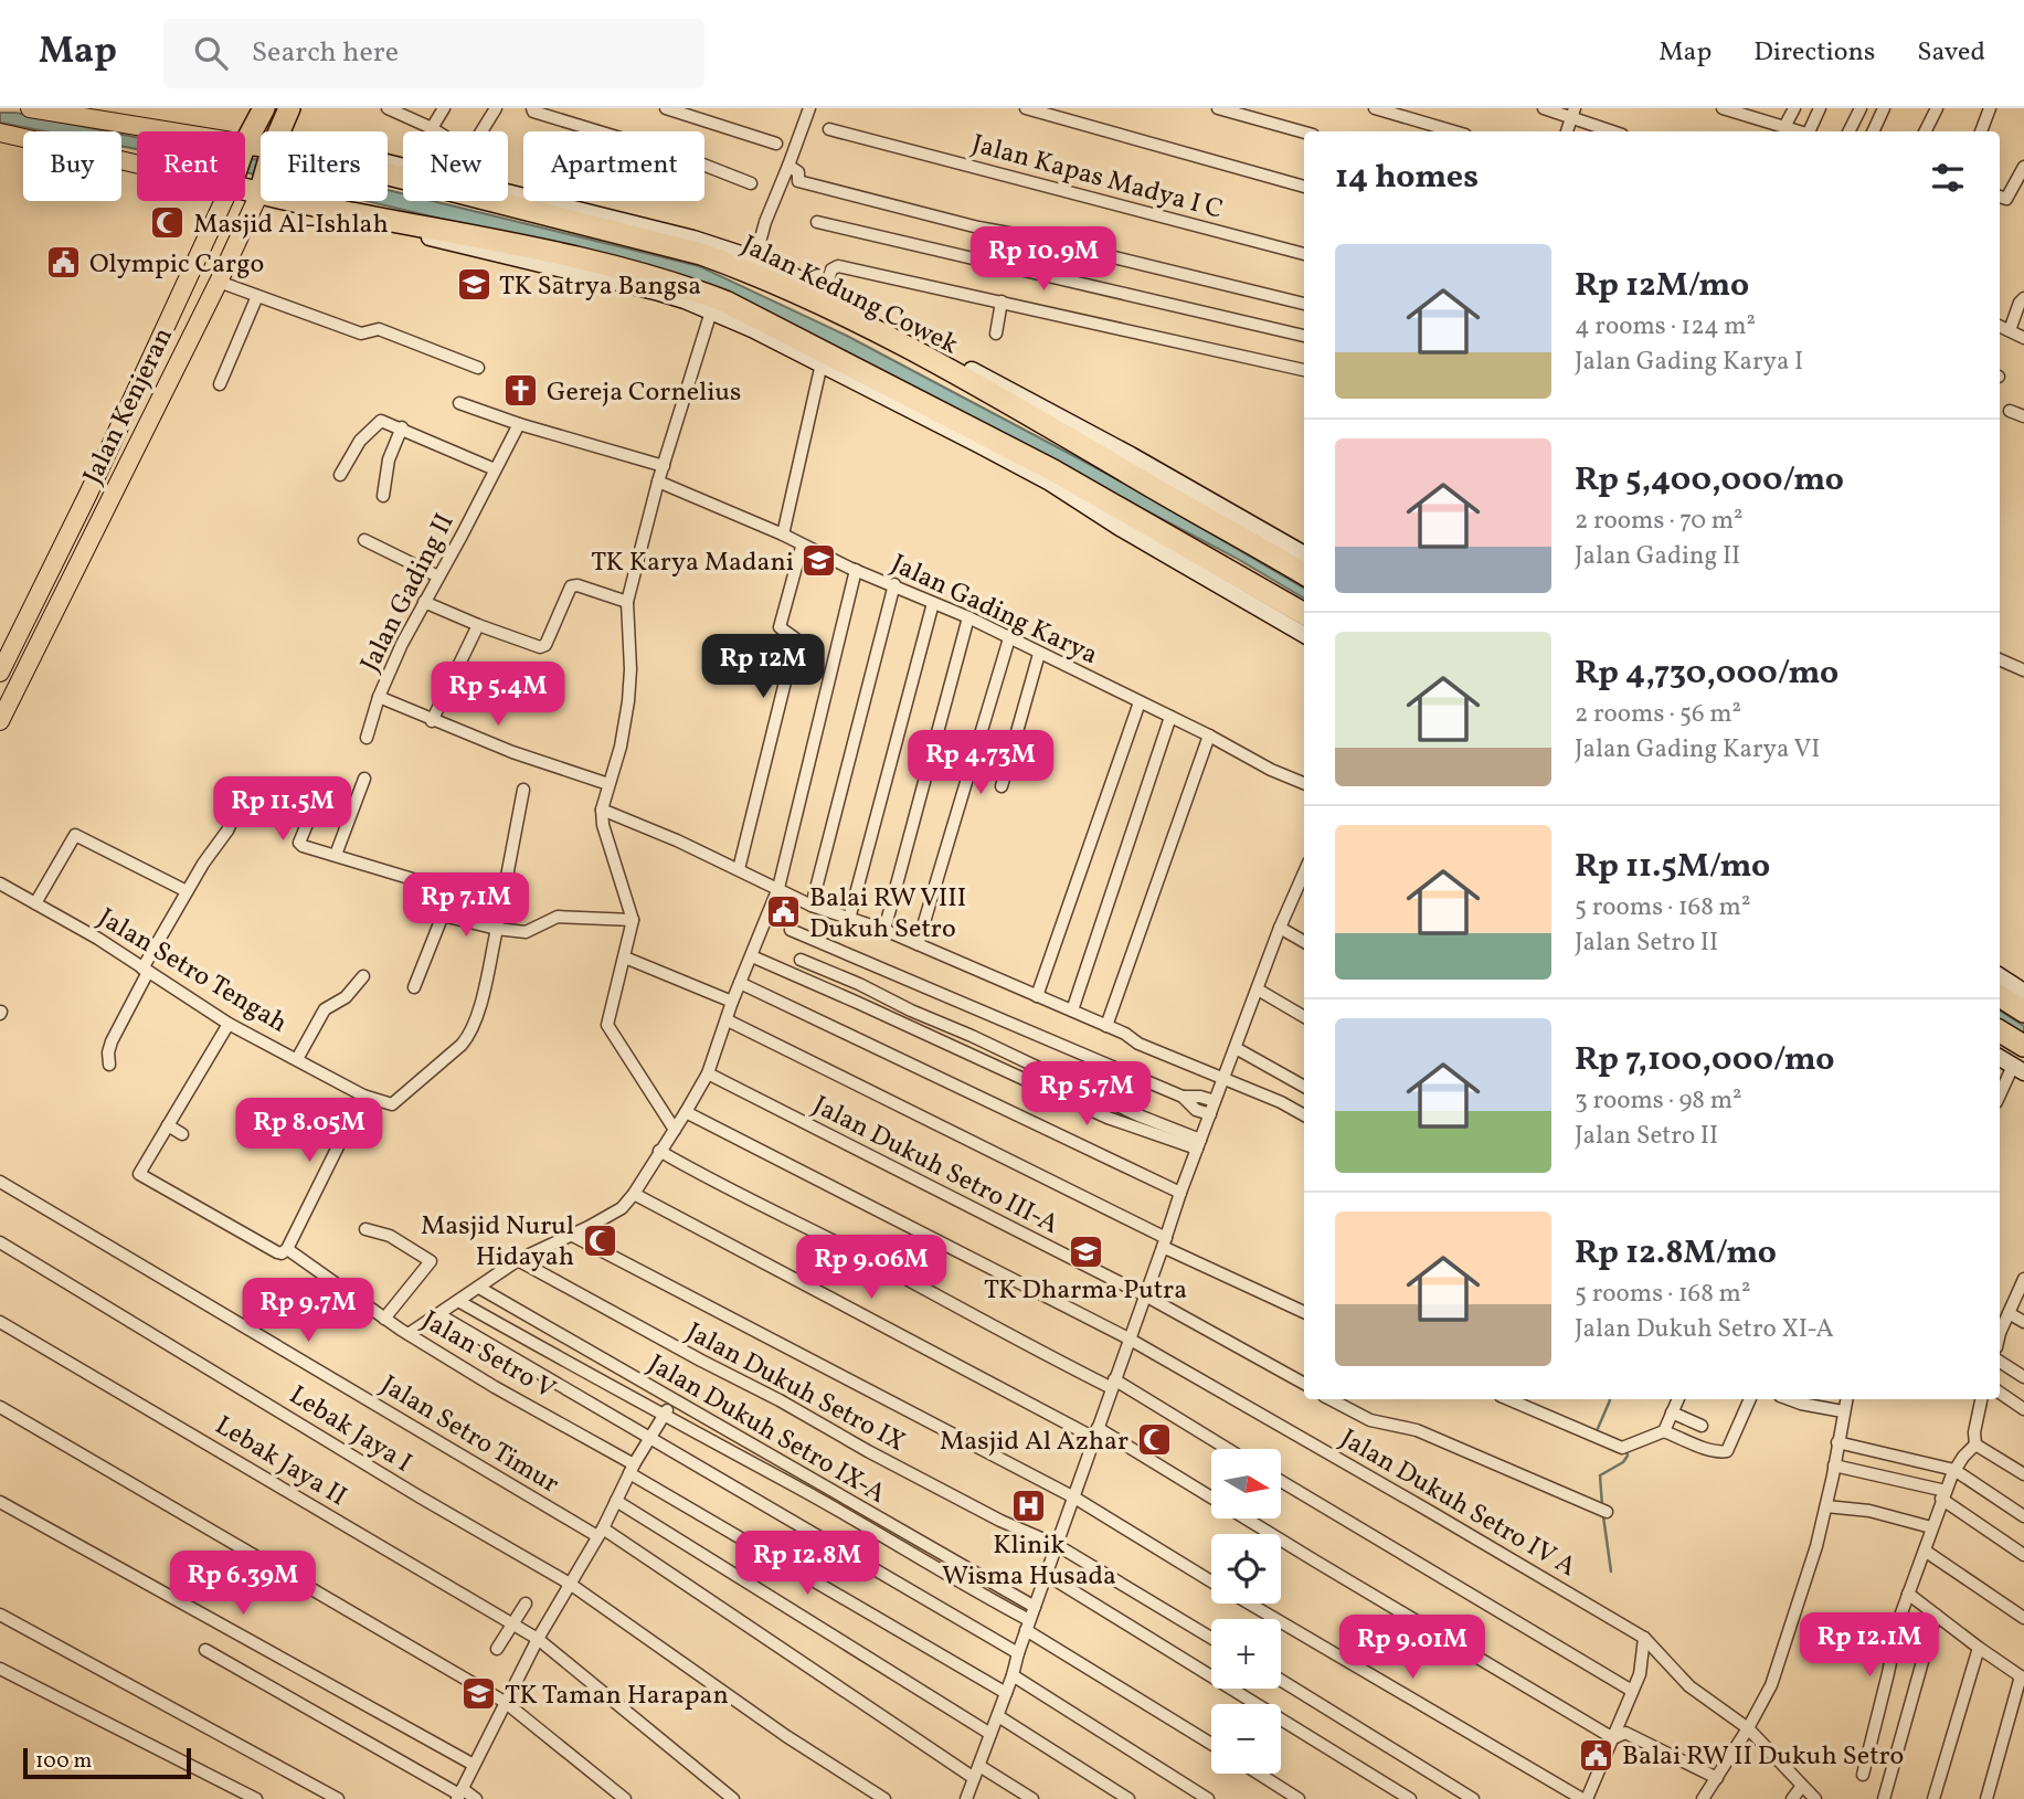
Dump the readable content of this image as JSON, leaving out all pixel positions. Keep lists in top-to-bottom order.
{
  "streets": {
    "highway": ["Jalan Kedung Cowek", "Jalan Kenjeran"],
    "street": [
      "Jalan Kapas Madya I C",
      "Jalan Gading II",
      "Jalan Gading Karya",
      "Jalan Setro Tengah",
      "Jalan Dukuh Setro III-A",
      "Jalan Setro V",
      "Jalan Dukuh Setro IX",
      "Lebak Jaya I",
      "Jalan Dukuh Setro IX-A",
      "Jalan Setro Timur",
      "Lebak Jaya II",
      "Jalan Dukuh Setro IV A"
    ]
  },
  "places": {
    "mosque": ["Masjid Al-Ishlah", "Masjid Nurul Hidayah", "Masjid Al Azhar"],
    "public building": ["Olympic Cargo", "Balai RW VIII Dukuh Setro", "Balai RW II Dukuh Setro"],
    "school or university": [
      "TK Satrya Bangsa",
      "TK Karya Madani",
      "TK Dharma Putra",
      "TK Taman Harapan"
    ],
    "church": ["Gereja Cornelius"],
    "hospital": ["Klinik Wisma Husada"]
  },
  "scale_bar": "100 m",
  "north": "right",
  "page": {
    "header": "Map",
    "search": "Search here",
    "nav": ["Map", "Directions", "Saved"],
    "chip": [
      "Buy",
      "Rent",
      "Filters",
      "New",
      "Apartment"
    ],
    "heading": "14 homes",
    "list": [
      {
        "name": "Rp 12M/mo",
        "note": "4 rooms · 124 m² · Jalan Gading Karya I"
      },
      {
        "name": "Rp 5,400,000/mo",
        "note": "2 rooms · 70 m² · Jalan Gading II"
      },
      {
        "name": "Rp 4,730,000/mo",
        "note": "2 rooms · 56 m² · Jalan Gading Karya VI"
      },
      {
        "name": "Rp 11.5M/mo",
        "note": "5 rooms · 168 m² · Jalan Setro II"
      },
      {
        "name": "Rp 7,100,000/mo",
        "note": "3 rooms · 98 m² · Jalan Setro II"
      },
      {
        "name": "Rp 12.8M/mo",
        "note": "5 rooms · 168 m² · Jalan Dukuh Setro XI-A"
      }
    ],
    "price": [
      "Rp 10.9M",
      "Rp 12M",
      "Rp 5.4M",
      "Rp 4.73M",
      "Rp 11.5M",
      "Rp 7.1M",
      "Rp 5.7M",
      "Rp 8.05M",
      "Rp 9.06M",
      "Rp 9.7M",
      "Rp 12.8M",
      "Rp 6.39M",
      "Rp 12.1M",
      "Rp 9.01M"
    ],
    "map_buttons": ["+", "−"],
    "scale": "100 m"
  }
}
